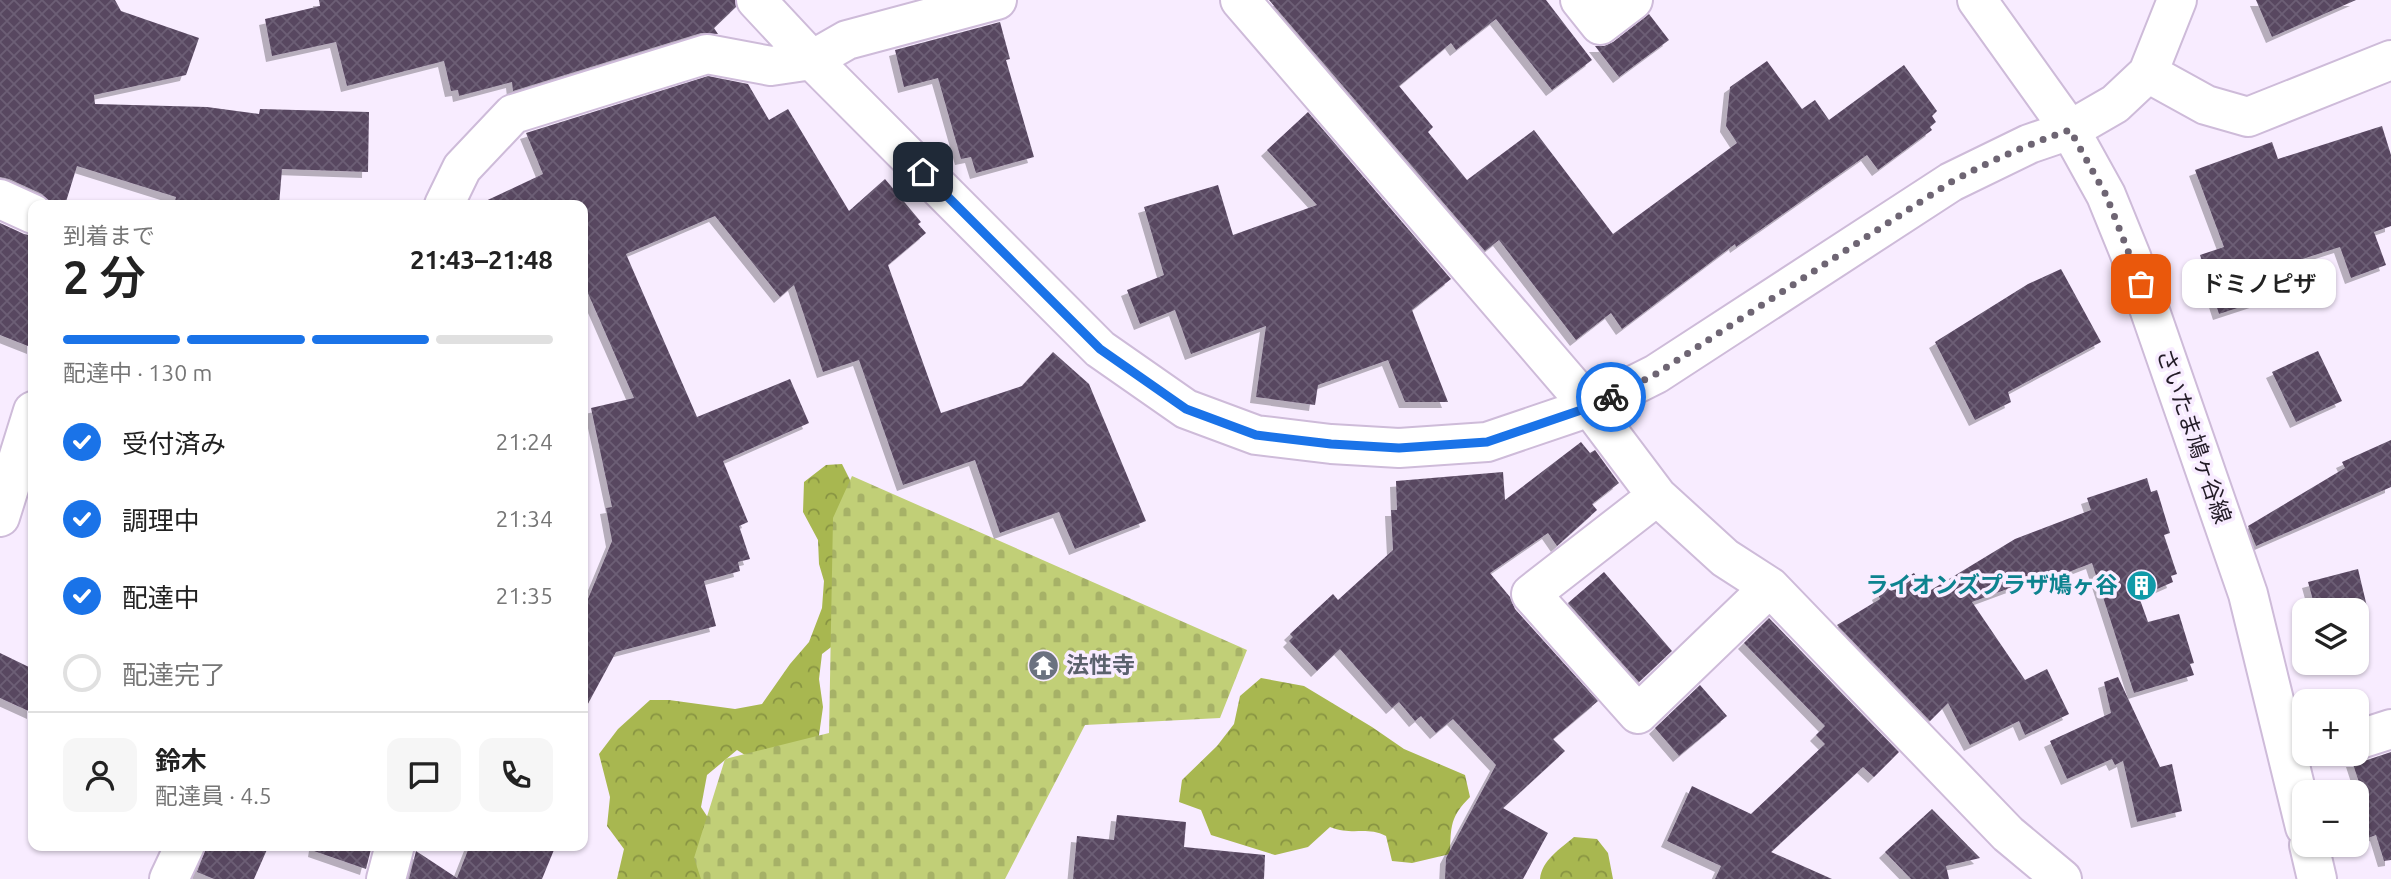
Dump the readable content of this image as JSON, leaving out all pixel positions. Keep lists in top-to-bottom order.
{
  "streets": {
    "street": ["さいたま鳩ヶ谷線"]
  },
  "places": {
    "other": ["ドミノピザ"],
    "building": ["ライオンズプラザ鳩ヶ谷"],
    "temple": ["法性寺"]
  },
  "page": {
    "heading": ["2 分", "到着まで", "21:43–21:48"],
    "panel": ["鈴木", "配達員 · 4.5"],
    "bubble": "ドミノピザ",
    "bar": "配達中 · 130 m",
    "list": [
      ["受付済み", "21:24"],
      ["調理中", "21:34"],
      ["配達中", "21:35"],
      "配達完了"
    ],
    "map_buttons": ["+", "−"]
  }
}
